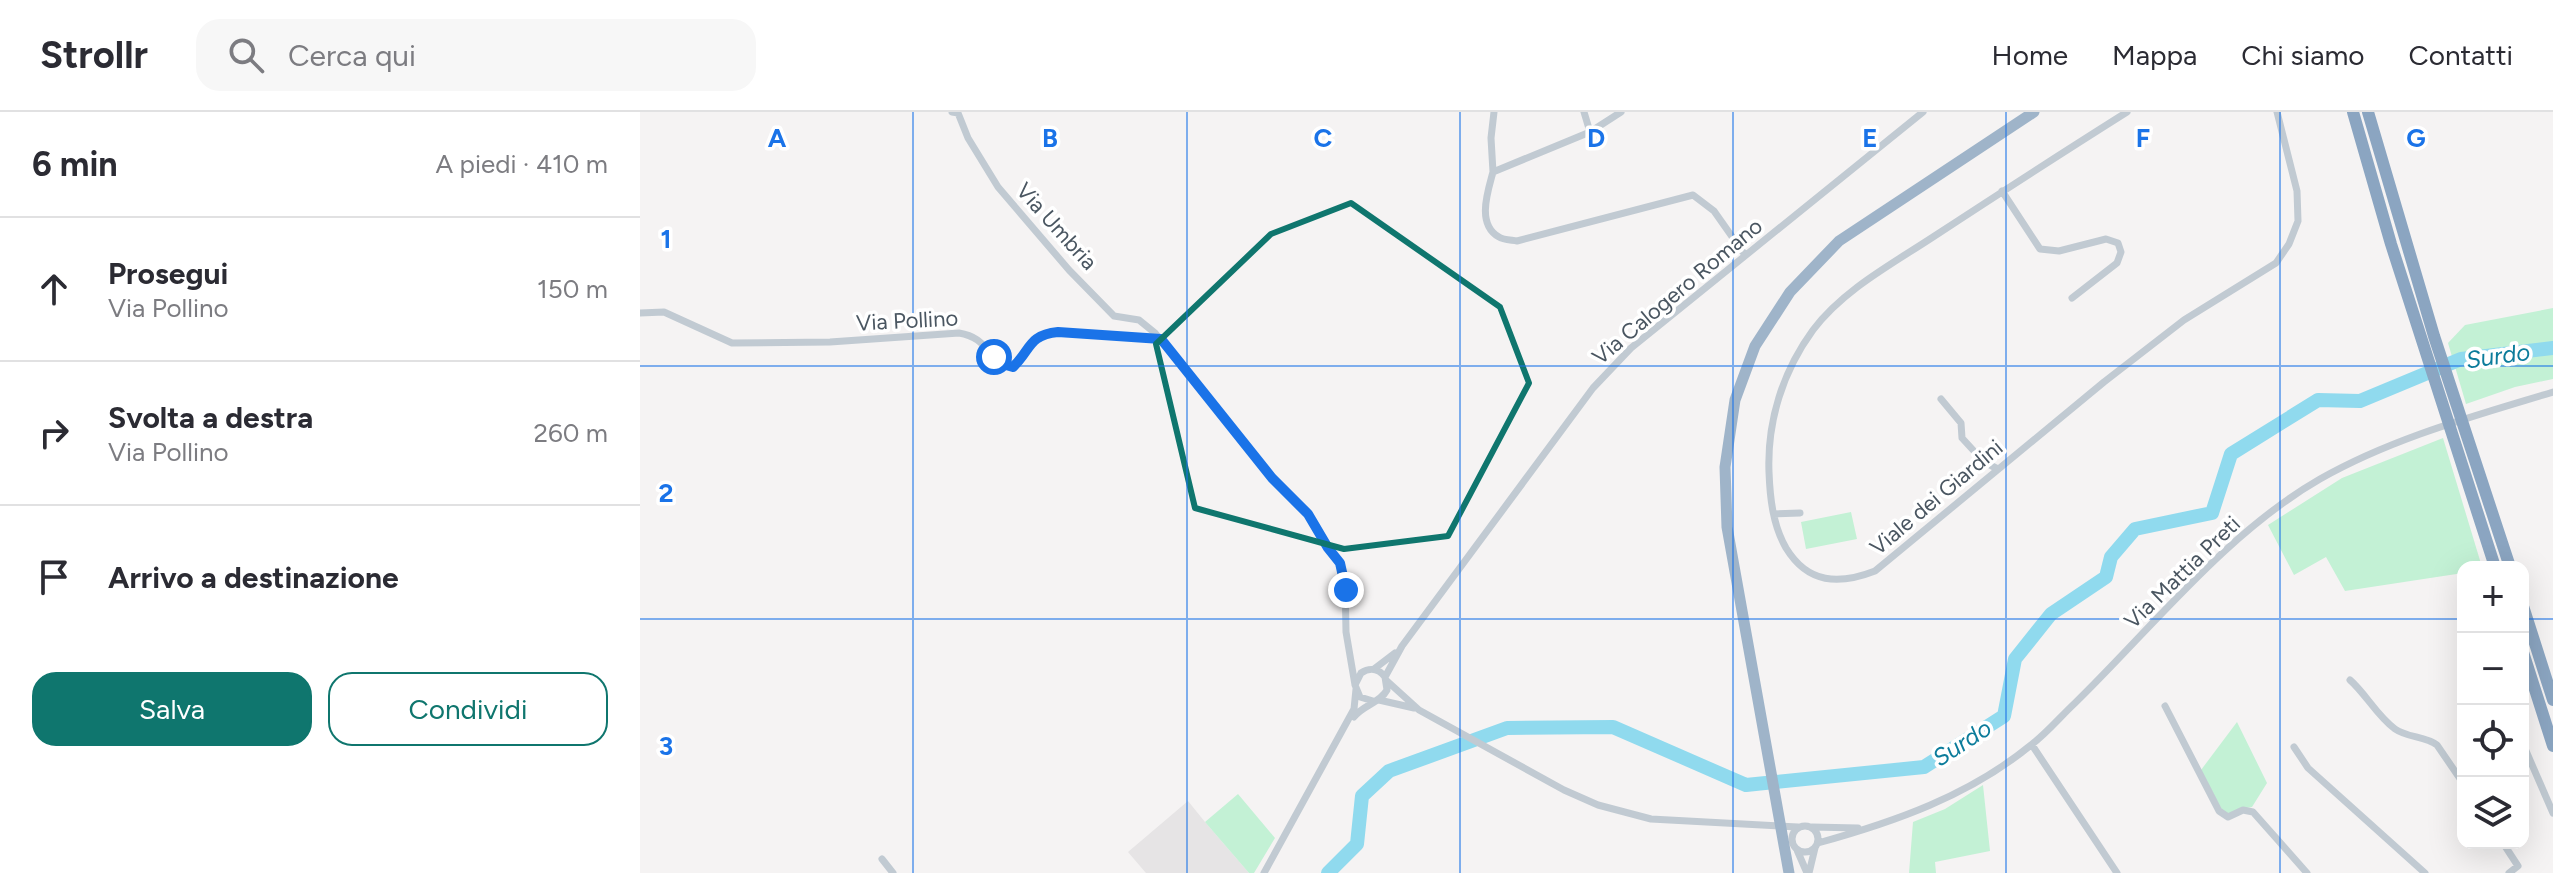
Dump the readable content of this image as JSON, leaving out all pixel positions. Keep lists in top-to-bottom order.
{
  "streets": {
    "street": [
      "Via Umbria",
      "Via Calogero Romano",
      "Via Pollino",
      "Viale dei Giardini",
      "Via Mattia Preti"
    ]
  },
  "crossings": [
    ["Via Umbria", "Via Pollino"]
  ],
  "water": ["Surdo"],
  "page": {
    "header": "Strollr",
    "search": "Cerca qui",
    "nav": [
      "Home",
      "Mappa",
      "Chi siamo",
      "Contatti"
    ],
    "heading": ["6 min", "A piedi · 410 m"],
    "list": [
      ["Prosegui", "Via Pollino", "150 m"],
      ["Svolta a destra", "Via Pollino", "260 m"],
      "Arrivo a destinazione"
    ],
    "map_buttons": ["+", "−"],
    "buttons": ["Salva", "Condividi"]
  },
  "grid": {
    "columns": [
      "A",
      "B",
      "C",
      "D",
      "E",
      "F",
      "G"
    ],
    "rows": ["1", "2", "3"]
  }
}
